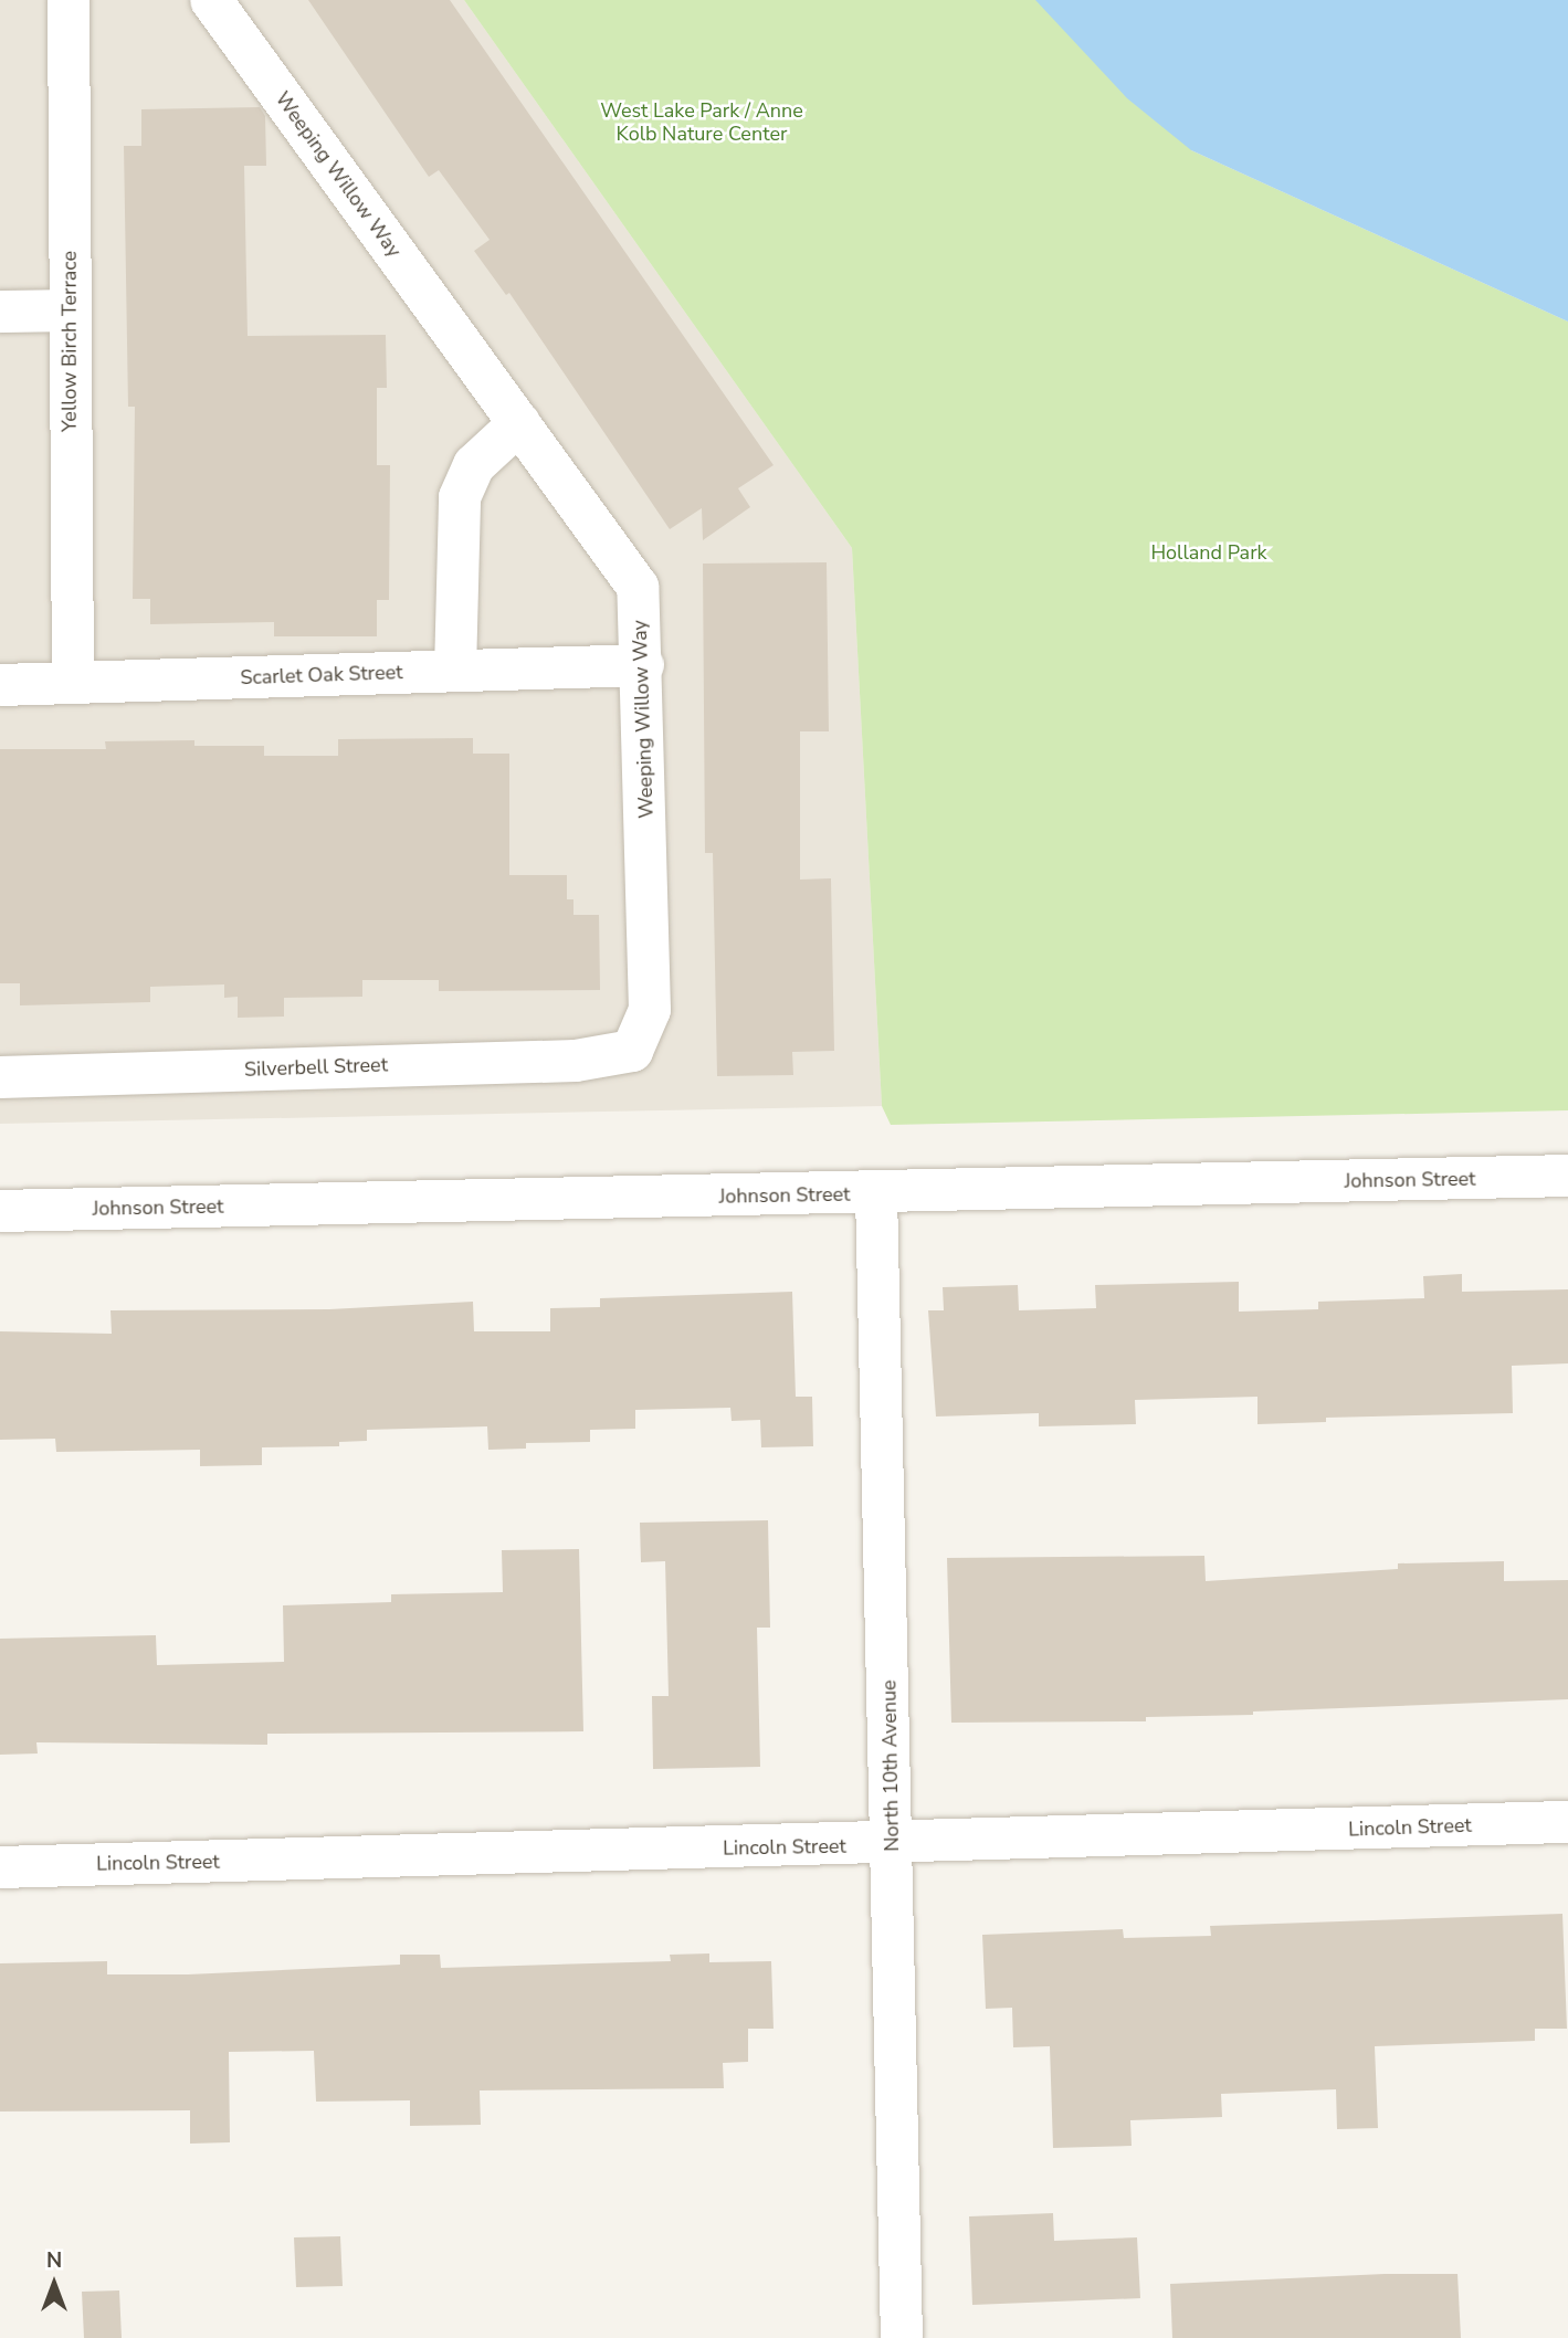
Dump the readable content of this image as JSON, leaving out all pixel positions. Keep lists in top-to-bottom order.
{
  "streets": {
    "street": [
      "Weeping Willow Way",
      "Yellow Birch Terrace",
      "Scarlet Oak Street",
      "Silverbell Street",
      "Johnson Street",
      "North 10th Avenue",
      "Lincoln Street"
    ]
  },
  "crossings": [
    ["Weeping Willow Way", "Scarlet Oak Street"],
    ["Weeping Willow Way", "Silverbell Street"],
    ["Yellow Birch Terrace", "Scarlet Oak Street"],
    ["Johnson Street", "North 10th Avenue"],
    ["North 10th Avenue", "Lincoln Street"]
  ],
  "parks": ["West Lake Park / Anne Kolb Nature Center", "Holland Park"],
  "north": "top"
}
